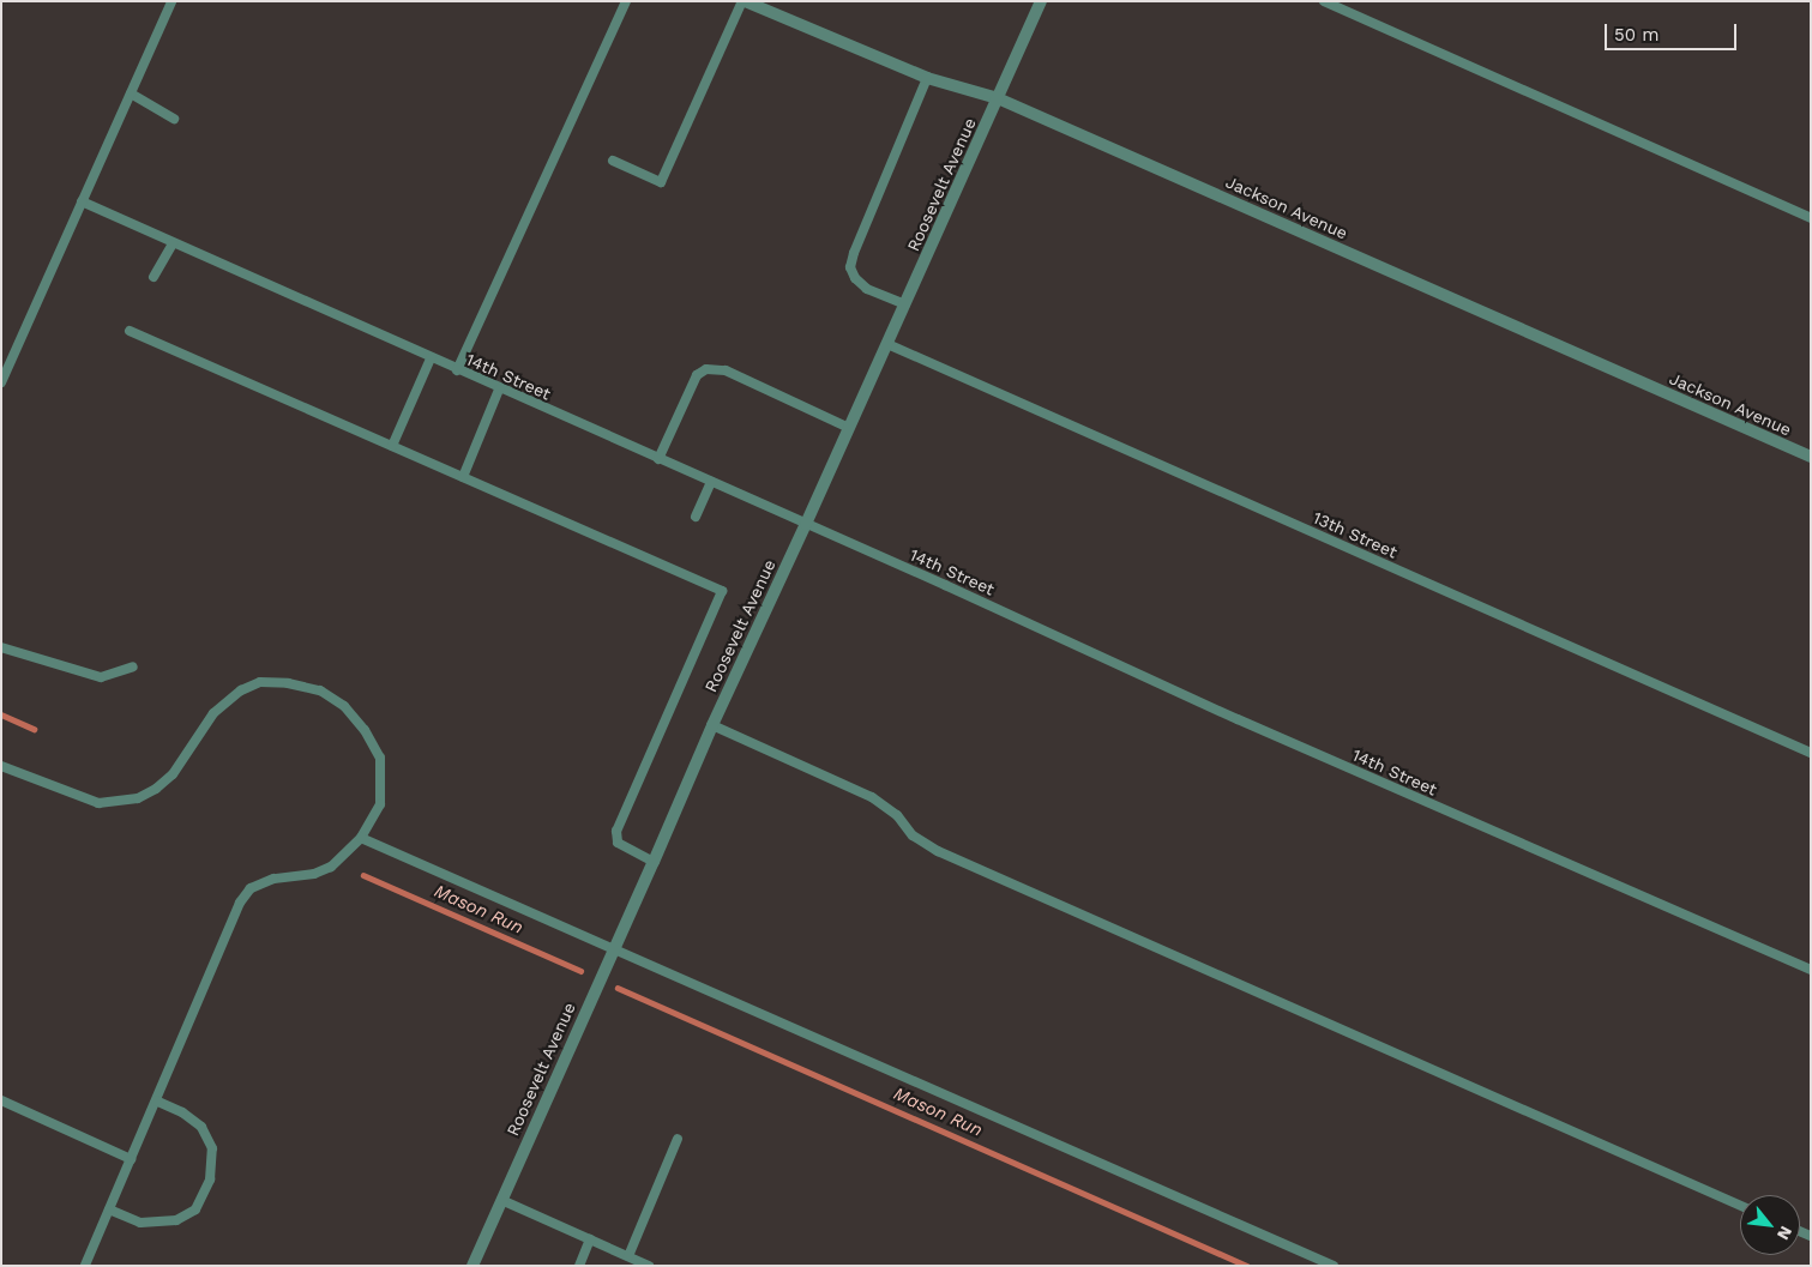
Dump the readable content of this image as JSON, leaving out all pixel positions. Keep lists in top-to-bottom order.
{
  "streets": {
    "street": ["Roosevelt Avenue", "Jackson Avenue"],
    "lane": ["14th Street", "13th Street"]
  },
  "crossings": [
    ["Roosevelt Avenue", "Jackson Avenue"],
    ["Roosevelt Avenue", "14th Street"],
    ["Roosevelt Avenue", "13th Street"]
  ],
  "water": ["Mason Run"],
  "scale_bar": "50 m",
  "north": "bottom right"
}
